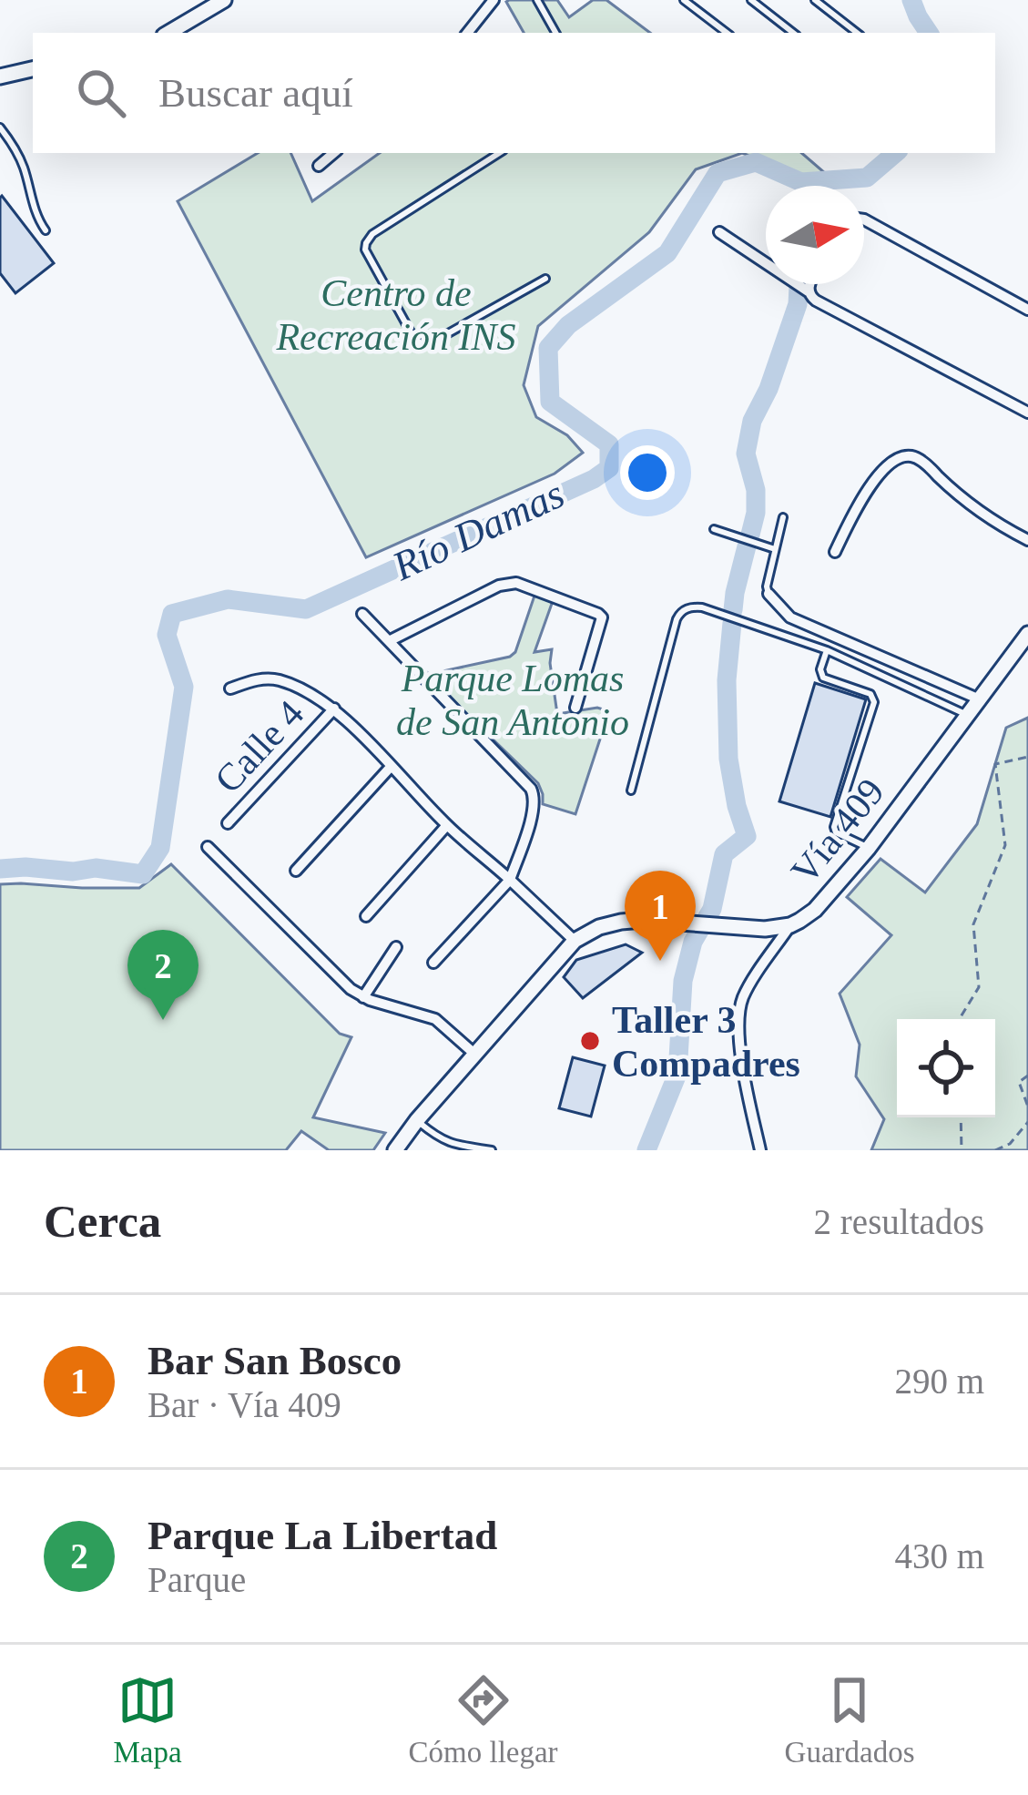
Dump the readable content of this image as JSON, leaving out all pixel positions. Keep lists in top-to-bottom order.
{
  "streets": {
    "street": ["Calle 4", "Vía 409"]
  },
  "water": ["Río Damas"],
  "parks": ["Centro de Recreación INS", "Parque Lomas de San Antonio"],
  "places": ["Taller 3 Compadres"],
  "north": "right",
  "page": {
    "search": "Buscar aquí",
    "pins": ["1", "2"],
    "heading": ["Cerca", "2 resultados"],
    "list": [
      {
        "mark": "1",
        "name": "Bar San Bosco",
        "note": "Bar · Vía 409",
        "value": "290 m"
      },
      {
        "mark": "2",
        "name": "Parque La Libertad",
        "note": "Parque",
        "value": "430 m"
      }
    ],
    "nav": ["Mapa", "Cómo llegar", "Guardados"]
  }
}
